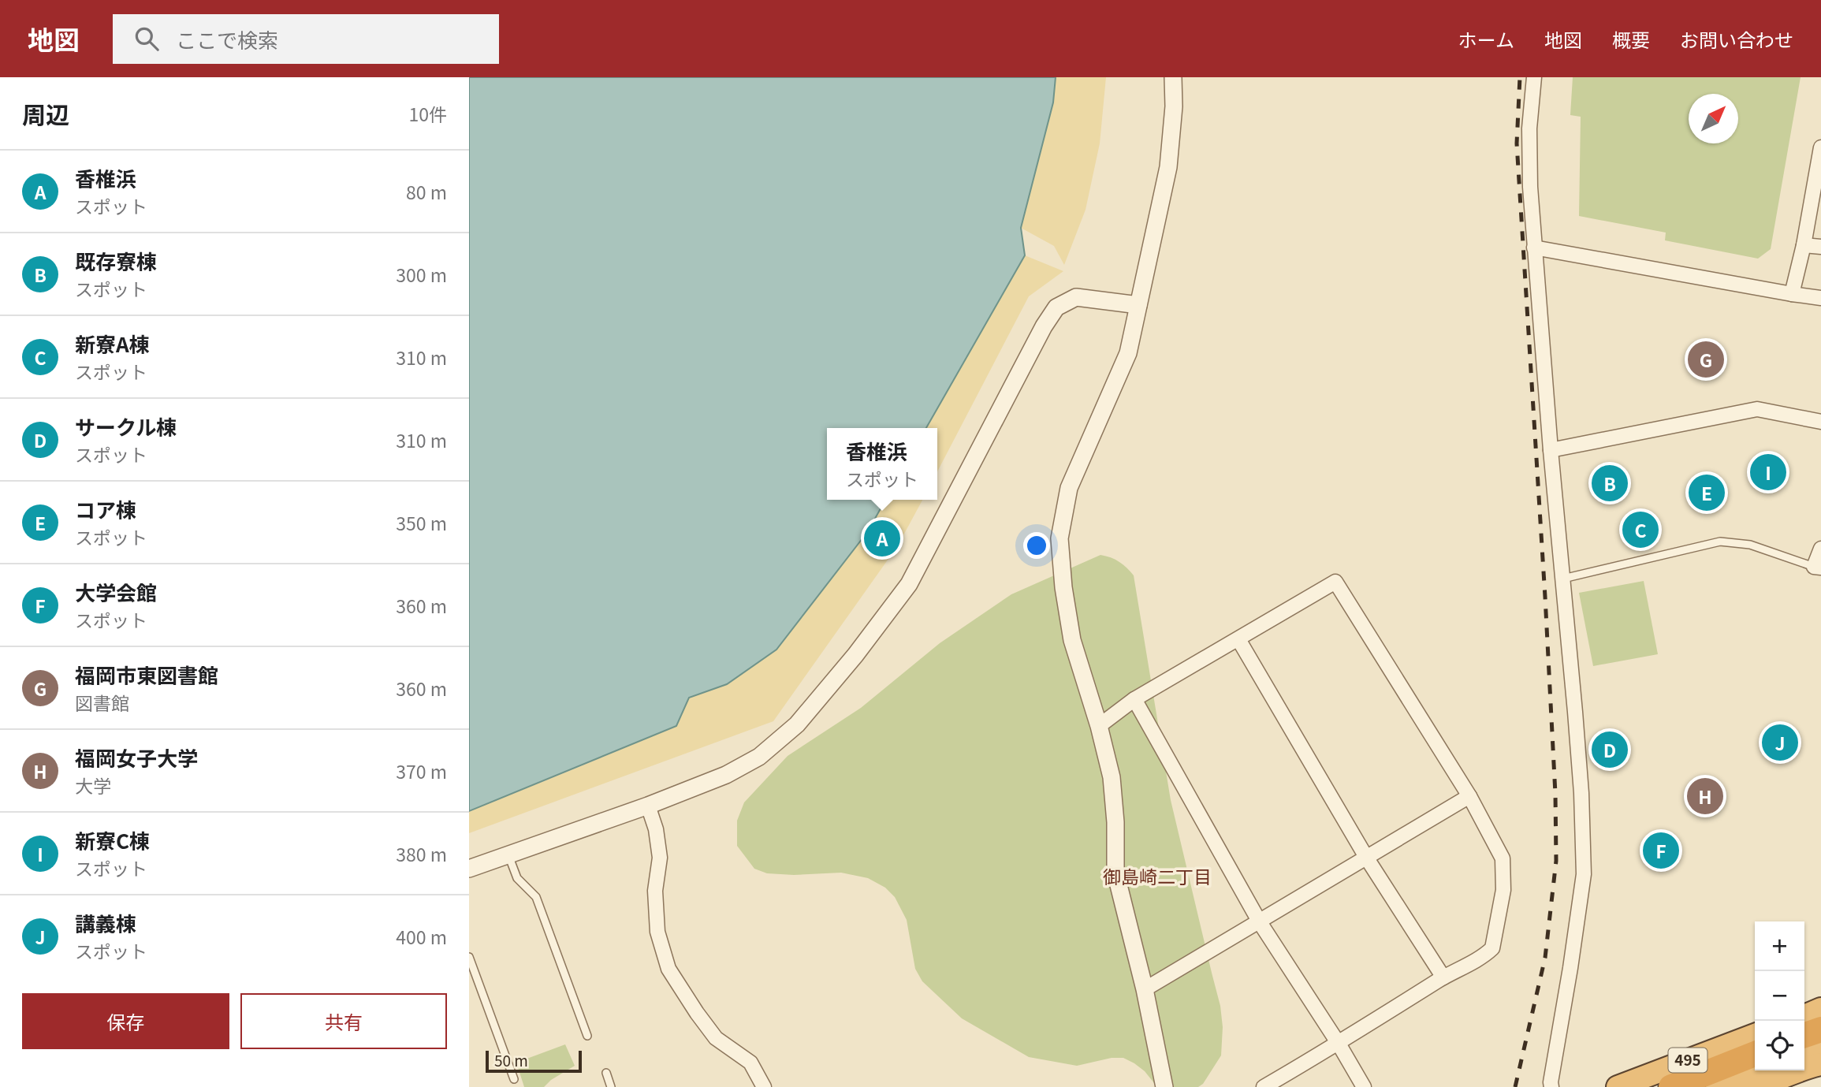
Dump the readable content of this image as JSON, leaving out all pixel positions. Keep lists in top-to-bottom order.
{
  "streets": {
    "highway": ["495"]
  },
  "districts": ["御島崎二丁目"],
  "scale_bar": "50 m",
  "north": "top right",
  "page": {
    "header": "地図",
    "search": "ここで検索",
    "nav": [
      "ホーム",
      "地図",
      "概要",
      "お問い合わせ"
    ],
    "heading": ["周辺", "10件"],
    "list": [
      {
        "mark": "A",
        "name": "香椎浜",
        "note": "スポット",
        "value": "80 m"
      },
      {
        "mark": "B",
        "name": "既存寮棟",
        "note": "スポット",
        "value": "300 m"
      },
      {
        "mark": "C",
        "name": "新寮A棟",
        "note": "スポット",
        "value": "310 m"
      },
      {
        "mark": "D",
        "name": "サークル棟",
        "note": "スポット",
        "value": "310 m"
      },
      {
        "mark": "E",
        "name": "コア棟",
        "note": "スポット",
        "value": "350 m"
      },
      {
        "mark": "F",
        "name": "大学会館",
        "note": "スポット",
        "value": "360 m"
      },
      {
        "mark": "G",
        "name": "福岡市東図書館",
        "note": "図書館",
        "value": "360 m"
      },
      {
        "mark": "H",
        "name": "福岡女子大学",
        "note": "大学",
        "value": "370 m"
      },
      {
        "mark": "I",
        "name": "新寮C棟",
        "note": "スポット",
        "value": "380 m"
      },
      {
        "mark": "J",
        "name": "講義棟",
        "note": "スポット",
        "value": "400 m"
      }
    ],
    "pins": [
      "G",
      "I",
      "B",
      "E",
      "C",
      "A",
      "J",
      "D",
      "H",
      "F"
    ],
    "popup": ["香椎浜", "スポット"],
    "map_buttons": ["+", "−"],
    "buttons": ["保存", "共有"],
    "scale": "50 m"
  }
}
